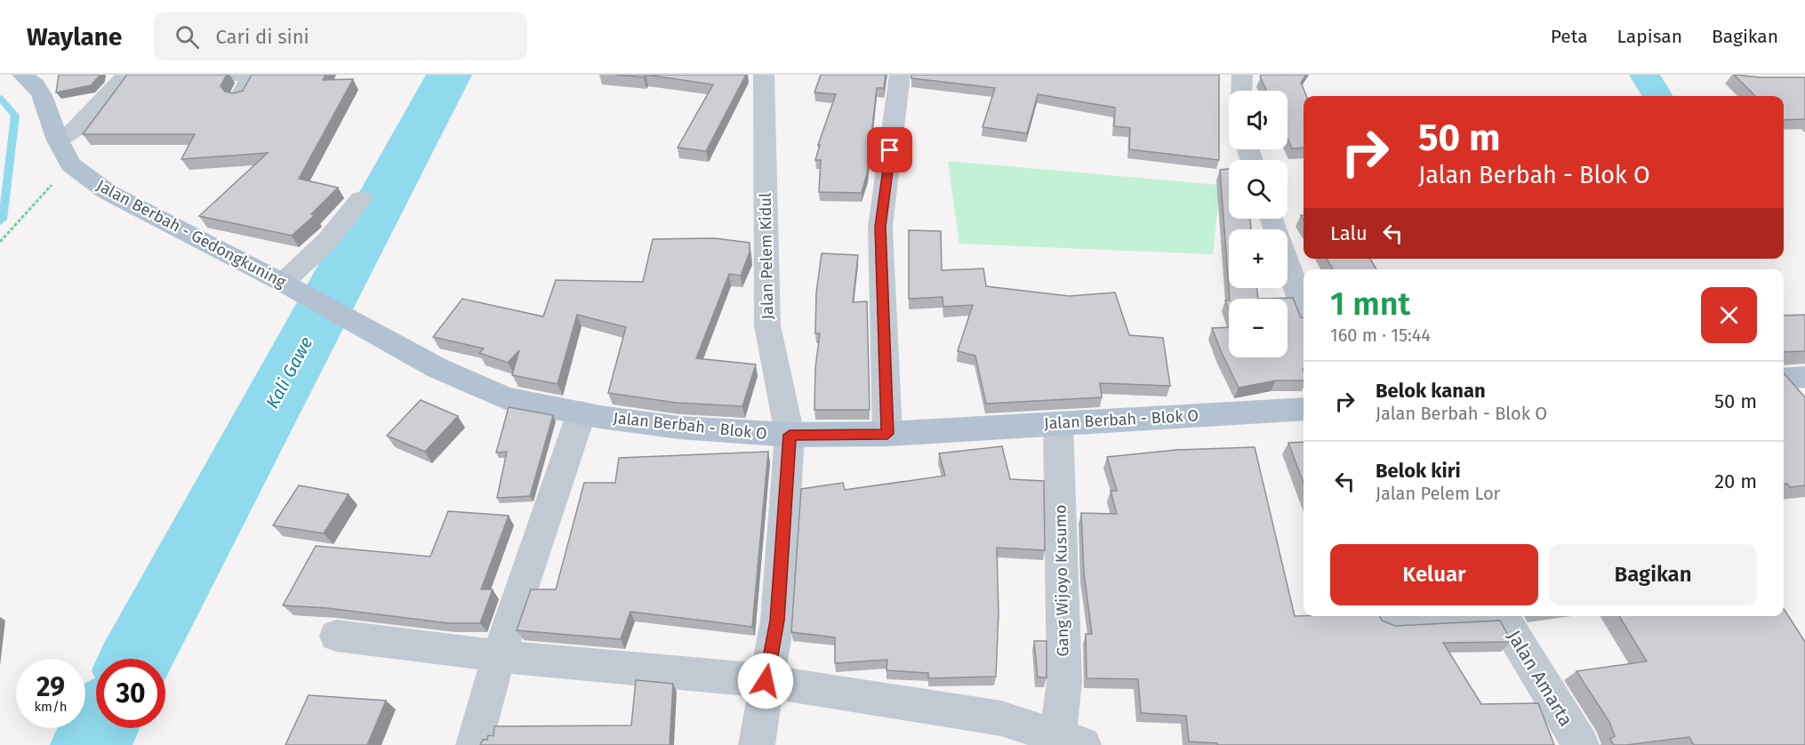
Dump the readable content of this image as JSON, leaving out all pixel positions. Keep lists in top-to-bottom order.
{
  "streets": {
    "main road": ["Jalan Berbah - Gedongkuning", "Jalan Berbah - Blok O"],
    "street": ["Jalan Pelem Kidul", "Gang Wijoyo Kusumo", "Jalan Amarta"]
  },
  "crossings": [
    ["Jalan Berbah - Gedongkuning", "Jalan Berbah - Blok O"],
    ["Jalan Pelem Kidul", "Jalan Berbah - Blok O"],
    ["Jalan Berbah - Blok O", "Gang Wijoyo Kusumo"]
  ],
  "water": ["Kali Gawe"],
  "page": {
    "header": "Waylane",
    "search": "Cari di sini",
    "nav": ["Peta", "Lapisan", "Bagikan"],
    "map_buttons": ["+", "−"],
    "turn": ["50 m", "Jalan Berbah - Blok O"],
    "then": "Lalu",
    "heading": ["1 mnt", "160 m · 15:44"],
    "list": [
      {
        "name": "Belok kanan",
        "note": "Jalan Berbah - Blok O",
        "value": "50 m"
      },
      {
        "name": "Belok kiri",
        "note": "Jalan Pelem Lor",
        "value": "20 m"
      }
    ],
    "buttons": ["Keluar", "Bagikan"],
    "speed": "29 km/h",
    "limit": "30"
  }
}
